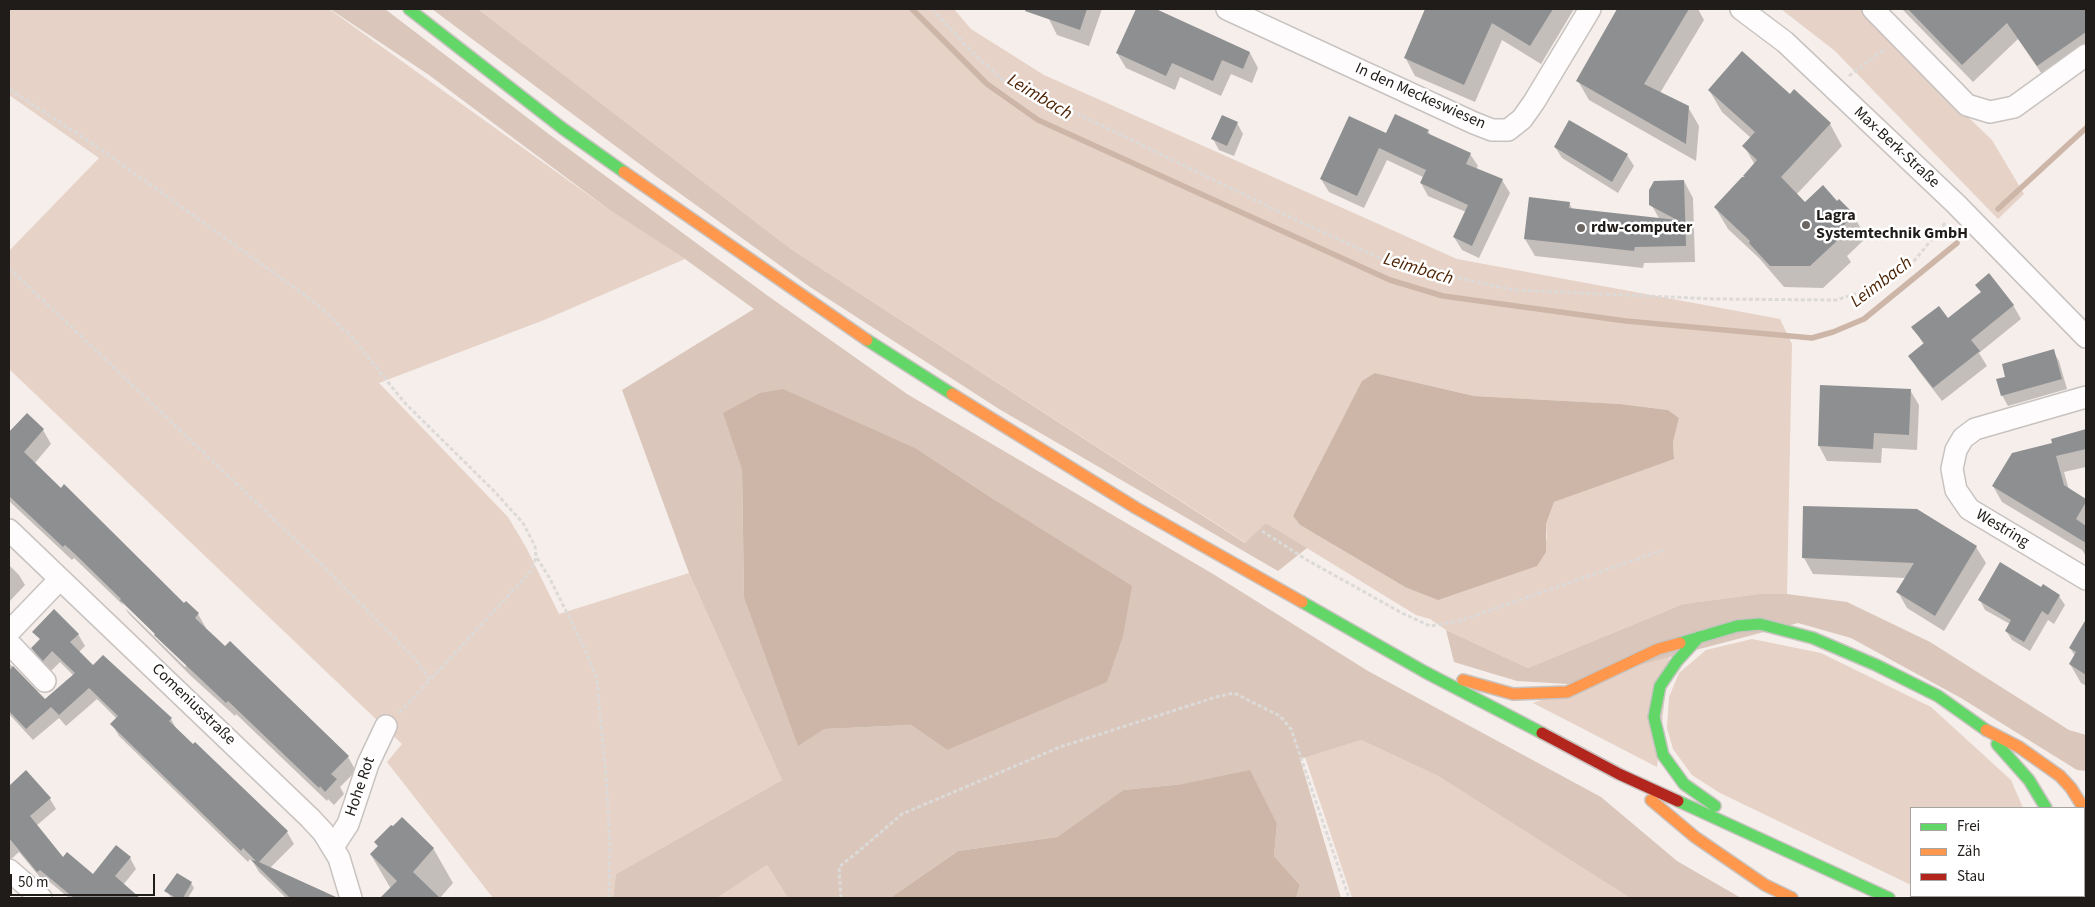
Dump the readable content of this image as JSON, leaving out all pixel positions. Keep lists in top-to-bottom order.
{
  "streets": {
    "street": [
      "In den Meckeswiesen",
      "Max-Berk-Straße",
      "Westring",
      "Comeniusstraße",
      "Hohe Rot"
    ]
  },
  "crossings": [
    ["Comeniusstraße", "Hohe Rot"]
  ],
  "water": ["Leimbach"],
  "places": ["Lagra Systemtechnik GmbH", "rdw-computer"],
  "legend": ["Frei", "Zäh", "Stau"],
  "scale_bar": "50 m"
}
